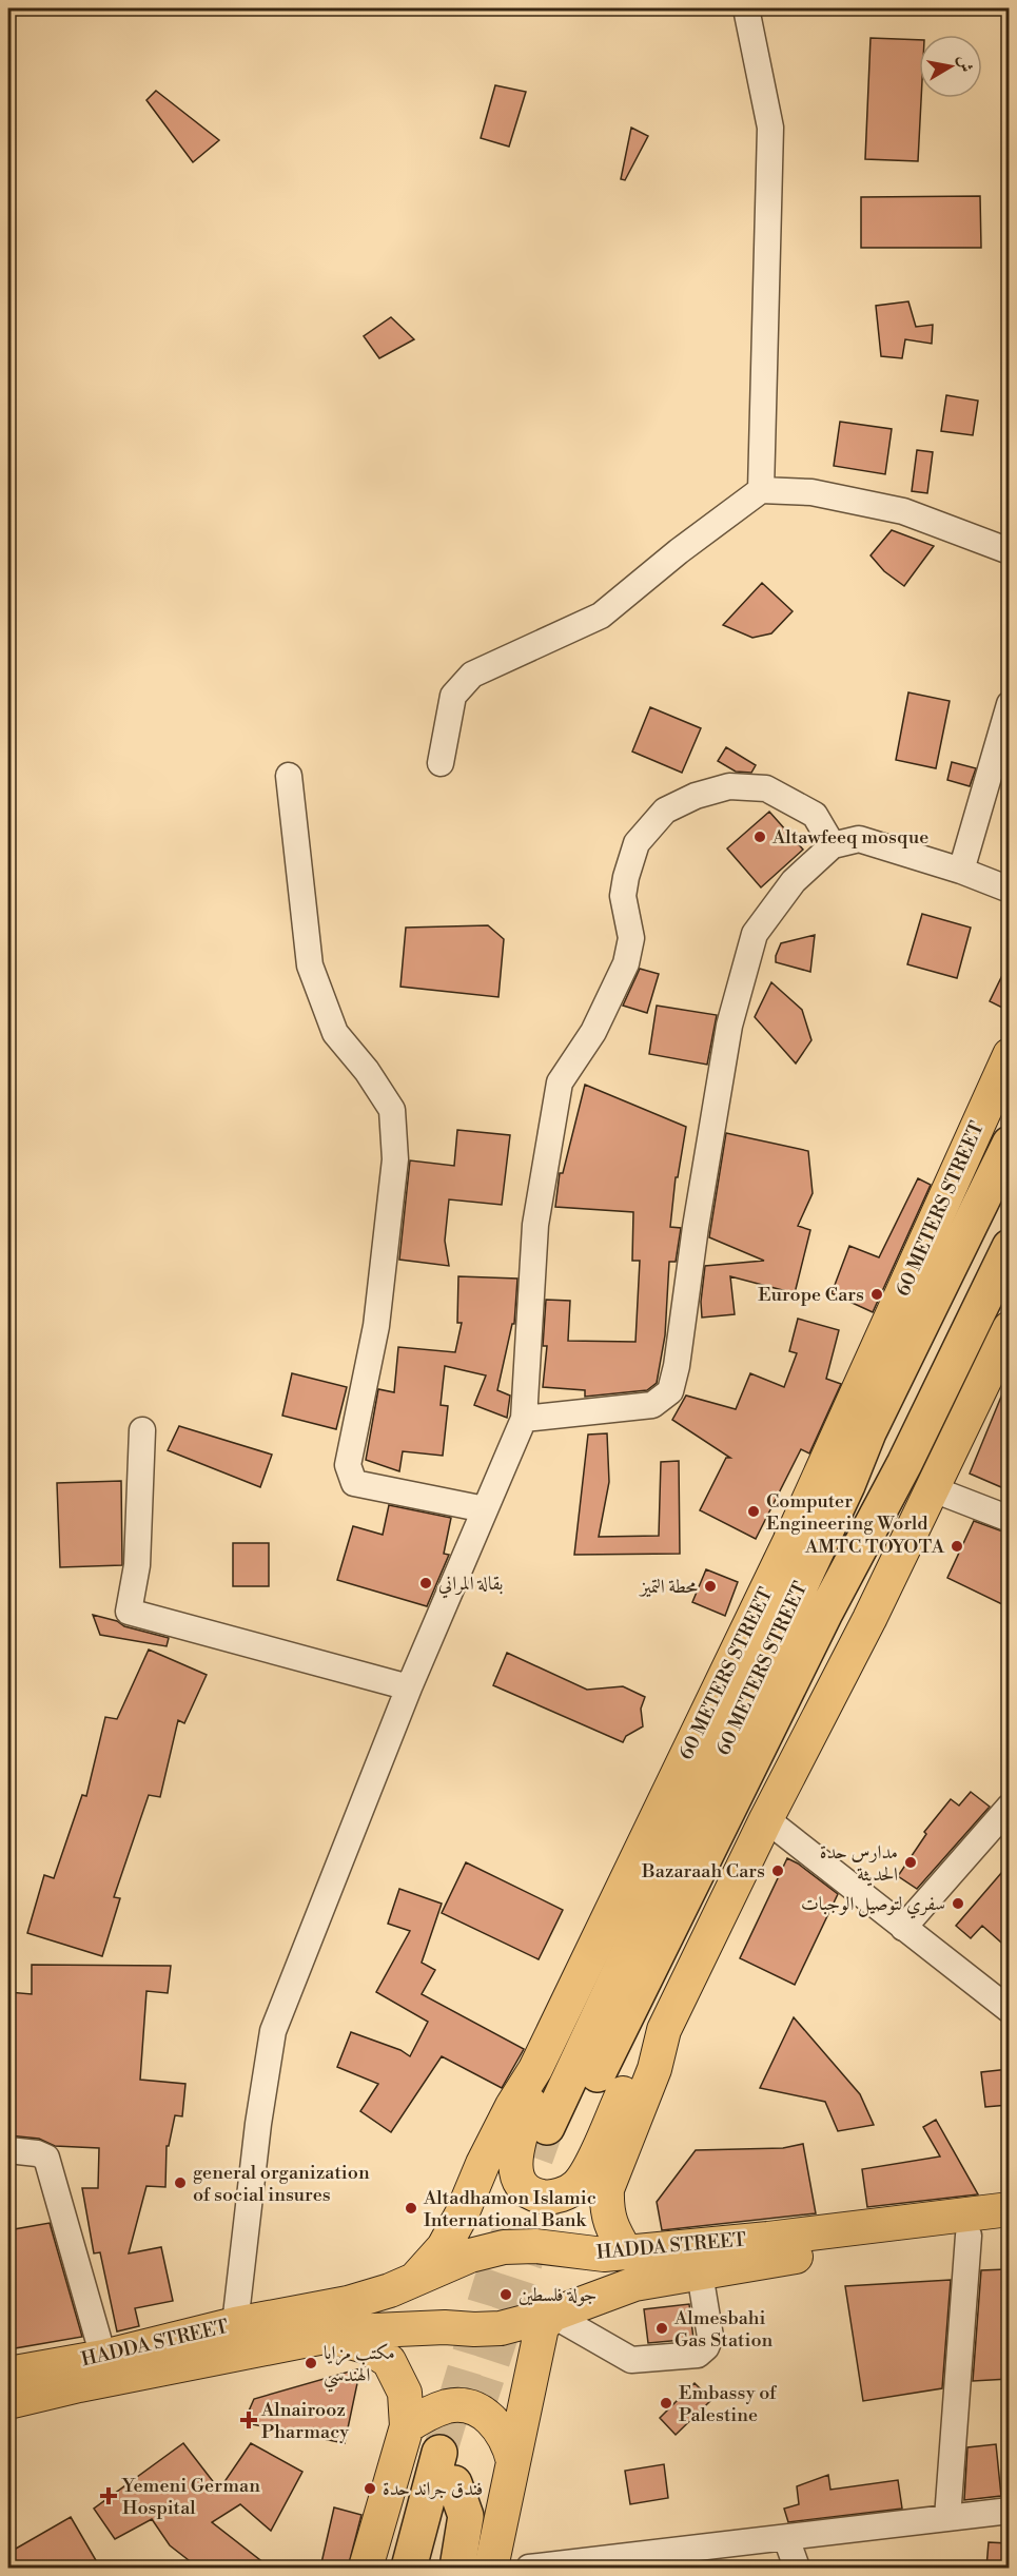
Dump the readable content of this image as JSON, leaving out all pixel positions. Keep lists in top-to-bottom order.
{
  "streets": {
    "highway": ["60 METERS STREET"],
    "main road": ["HADDA STREET"]
  },
  "crossings": [
    ["60 METERS STREET", "HADDA STREET"]
  ],
  "places": {
    "other": [
      "Altawfeeq mosque",
      "Europe Cars",
      "Computer Engineering World",
      "AMTC TOYOTA",
      "بقالة المراني",
      "محطة التميز",
      "مدارس حدة الحديثة",
      "Bazaraah Cars",
      "سفري لتوصيل الوجبات",
      "general organization of social insures",
      "Altadhamon Islamic International Bank",
      "جولة فلسطين",
      "Almesbahi Gas Station",
      "مكتب مزايا الهندسي",
      "Embassy of Palestine",
      "فندق جراند حدة"
    ],
    "health": ["Alnairooz Pharmacy", "Yemeni German Hospital"]
  },
  "north": "right"
}
